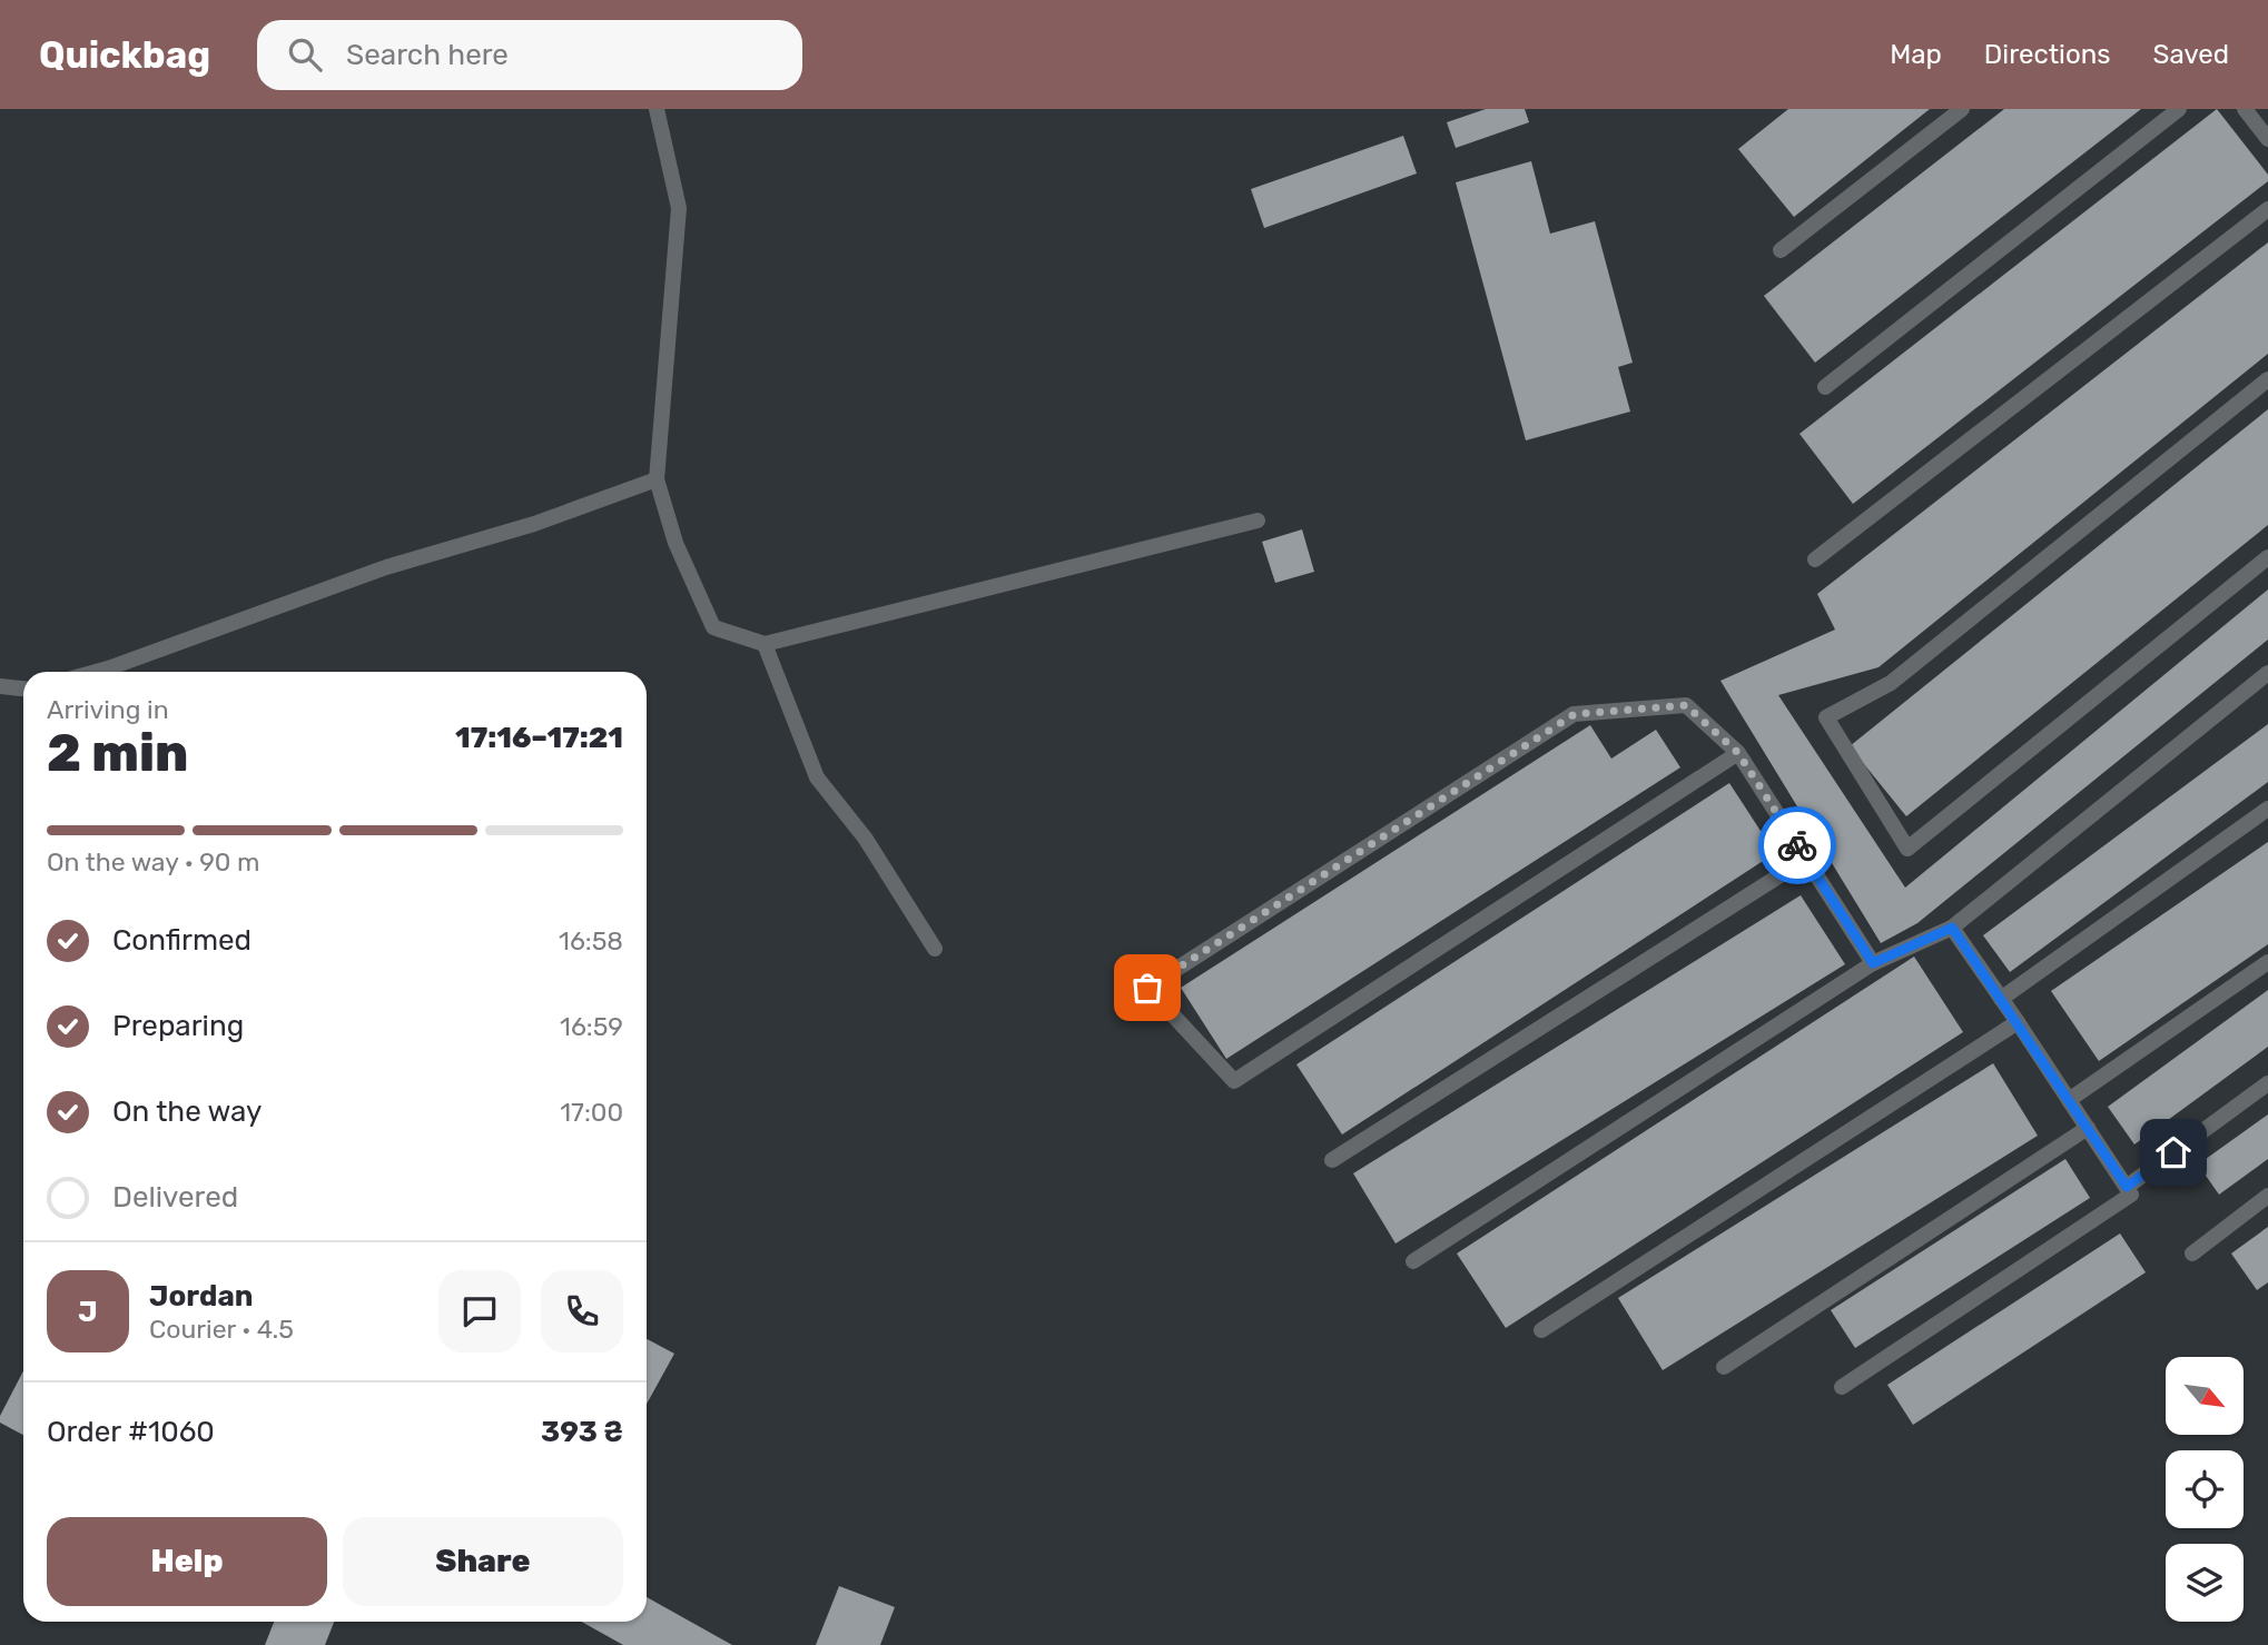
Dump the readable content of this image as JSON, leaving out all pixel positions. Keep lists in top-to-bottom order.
{
  "north": "bottom right",
  "page": {
    "header": "Quickbag",
    "search": "Search here",
    "nav": ["Map", "Directions", "Saved"],
    "heading": ["2 min", "Arriving in", "17:16–17:21"],
    "panel": [
      "Jordan",
      "Courier · 4.5",
      "Order #1060",
      "393 ₴"
    ],
    "bar": "On the way · 90 m",
    "list": [
      ["Confirmed", "16:58"],
      ["Preparing", "16:59"],
      ["On the way", "17:00"],
      "Delivered"
    ],
    "round": "J",
    "buttons": ["Help", "Share"]
  }
}
